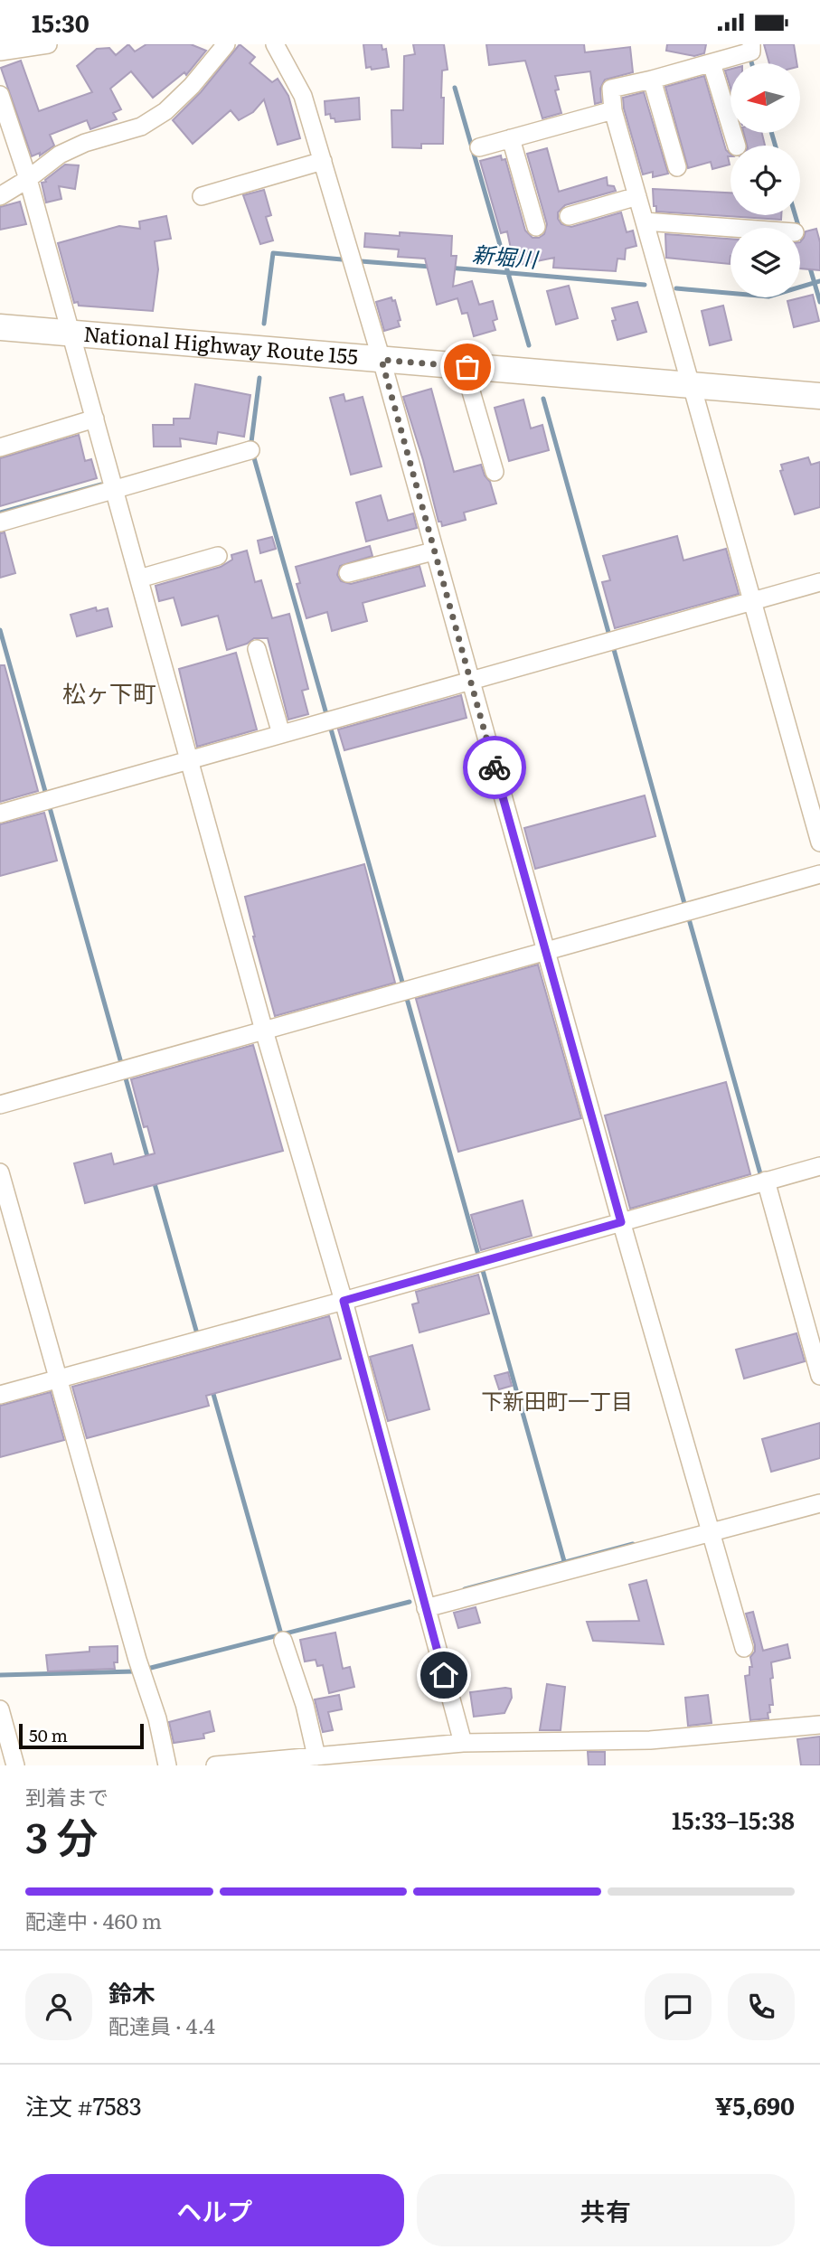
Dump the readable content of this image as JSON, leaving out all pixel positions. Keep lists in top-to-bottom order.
{
  "streets": {
    "highway": ["National Highway Route 155"]
  },
  "districts": ["松ヶ下町", "下新田町一丁目"],
  "water": ["新堀川"],
  "scale_bar": "50 m",
  "north": "left",
  "page": {
    "status": "15:30",
    "scale": "50 m",
    "heading": ["3 分", "到着まで", "15:33–15:38"],
    "panel": [
      "鈴木",
      "配達員 · 4.4",
      "注文 #7583",
      "¥5,690"
    ],
    "bar": "配達中 · 460 m",
    "buttons": ["ヘルプ", "共有"]
  }
}
